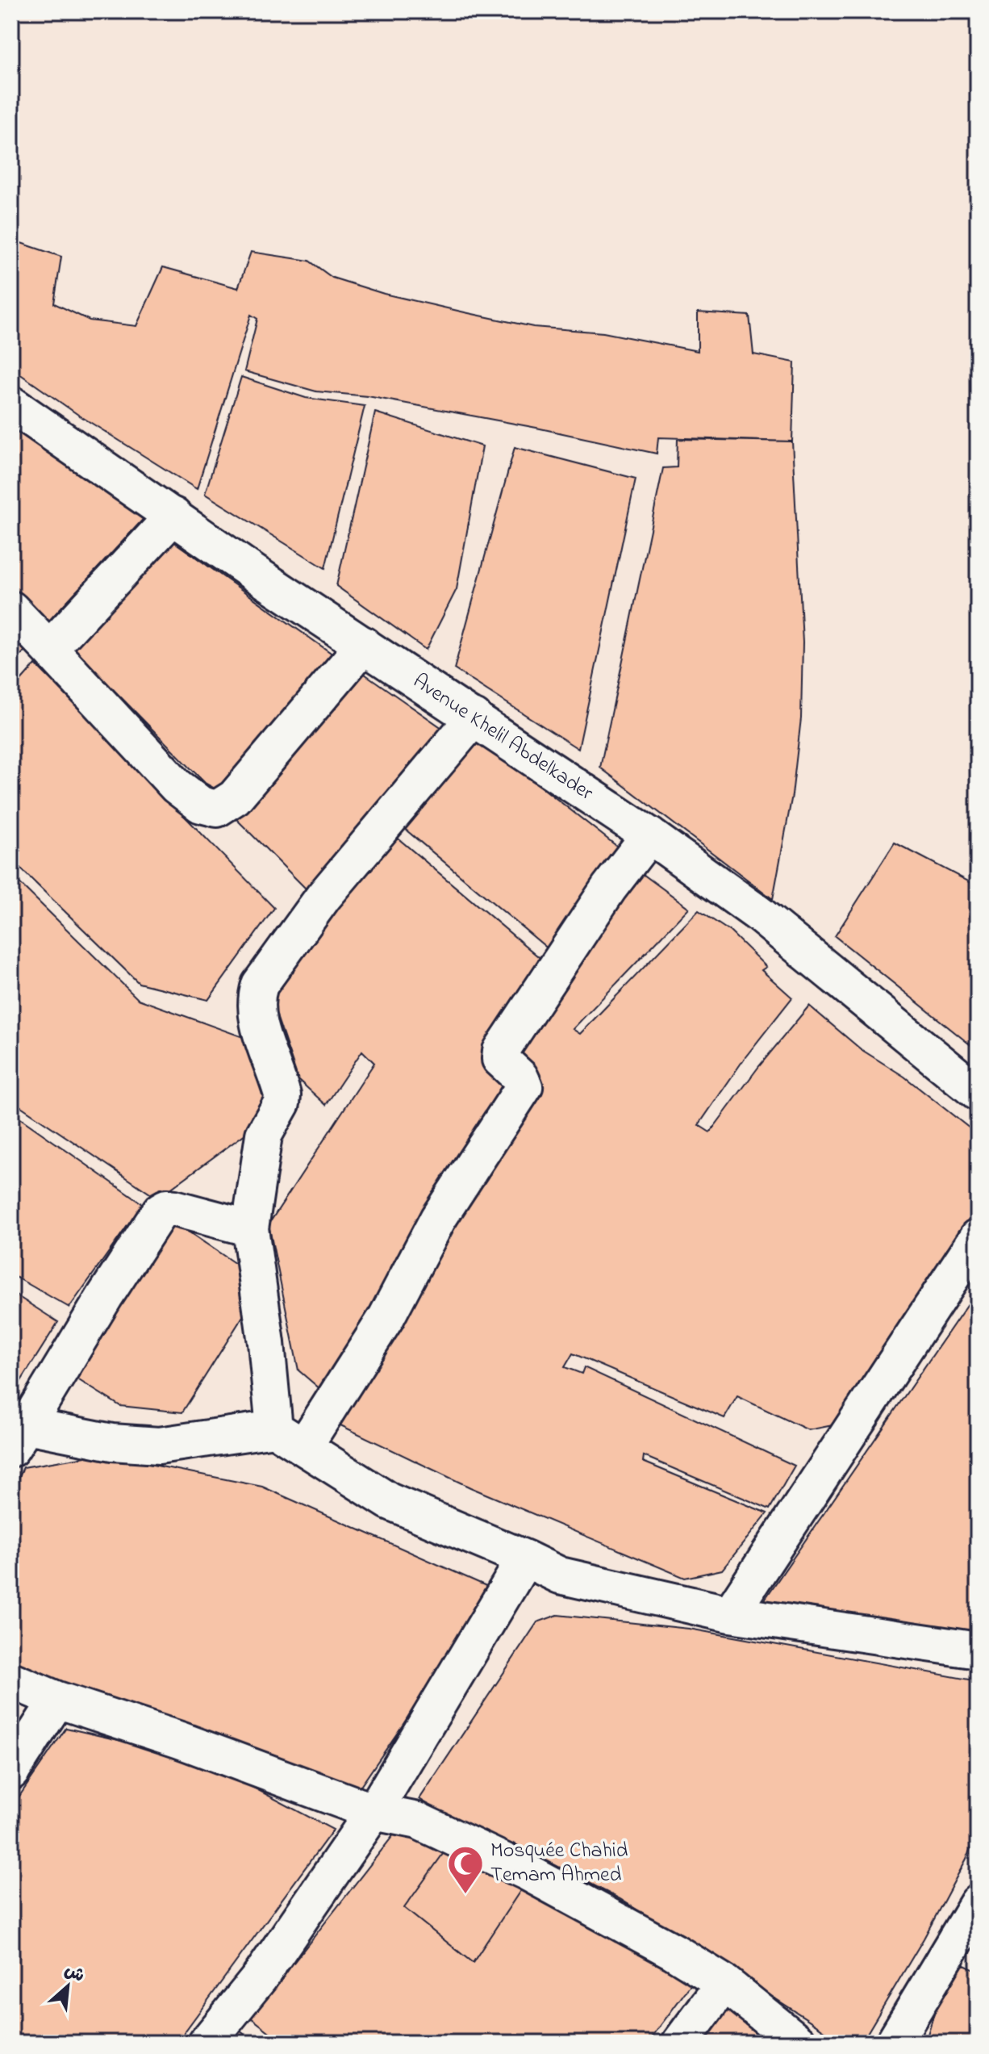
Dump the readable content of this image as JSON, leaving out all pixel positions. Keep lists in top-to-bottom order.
{
  "streets": {
    "street": ["Avenue Khelil Abdelkader"]
  },
  "places": {
    "mosque": ["Mosquée Chahid Temam Ahmed"]
  },
  "north": "top right"
}
